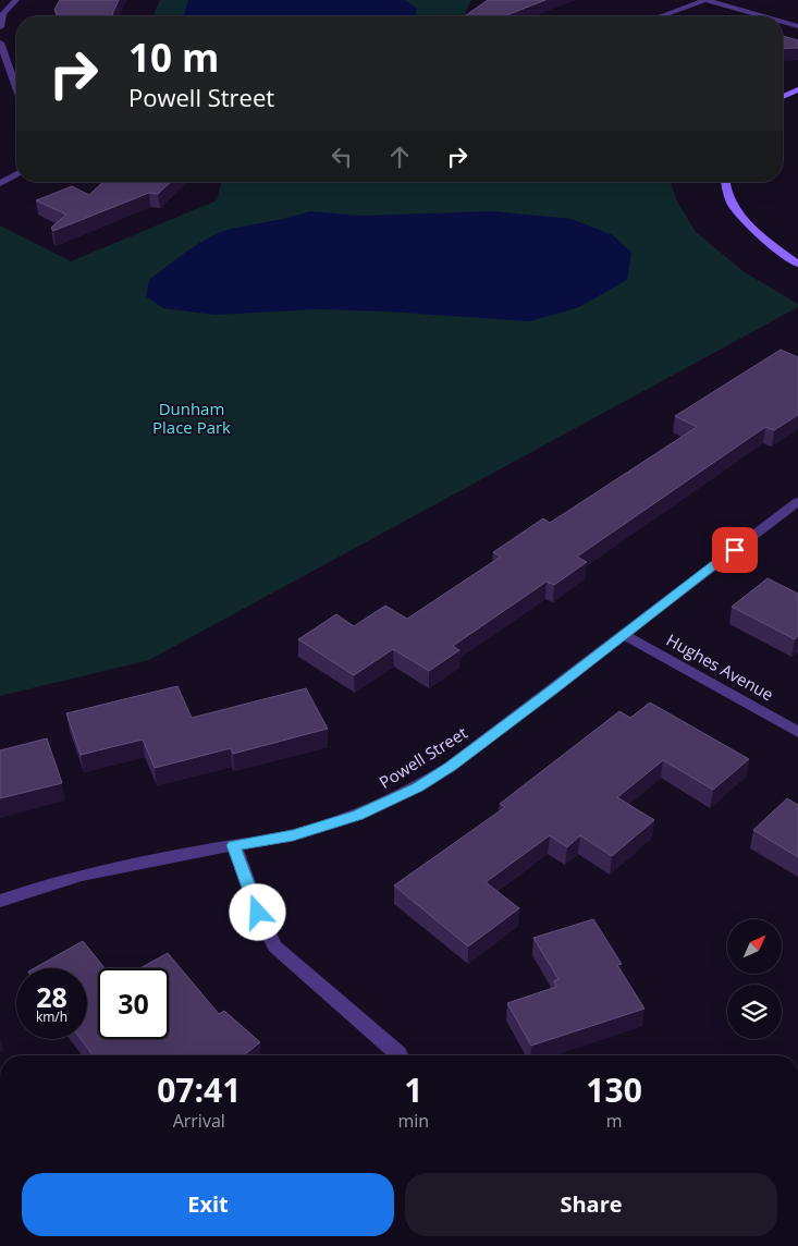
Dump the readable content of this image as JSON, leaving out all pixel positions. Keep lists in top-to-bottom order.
{
  "streets": {
    "street": ["Hughes Avenue", "Powell Street"]
  },
  "crossings": [
    ["Hughes Avenue", "Powell Street"]
  ],
  "parks": ["Dunham Place Park"],
  "north": "top right",
  "page": {
    "turn": ["10 m", "Powell Street"],
    "speed": "28 km/h",
    "limit": "30",
    "eta": [
      "07:41",
      "Arrival",
      "1",
      "min",
      "130",
      "m"
    ],
    "buttons": ["Exit", "Share"]
  }
}
